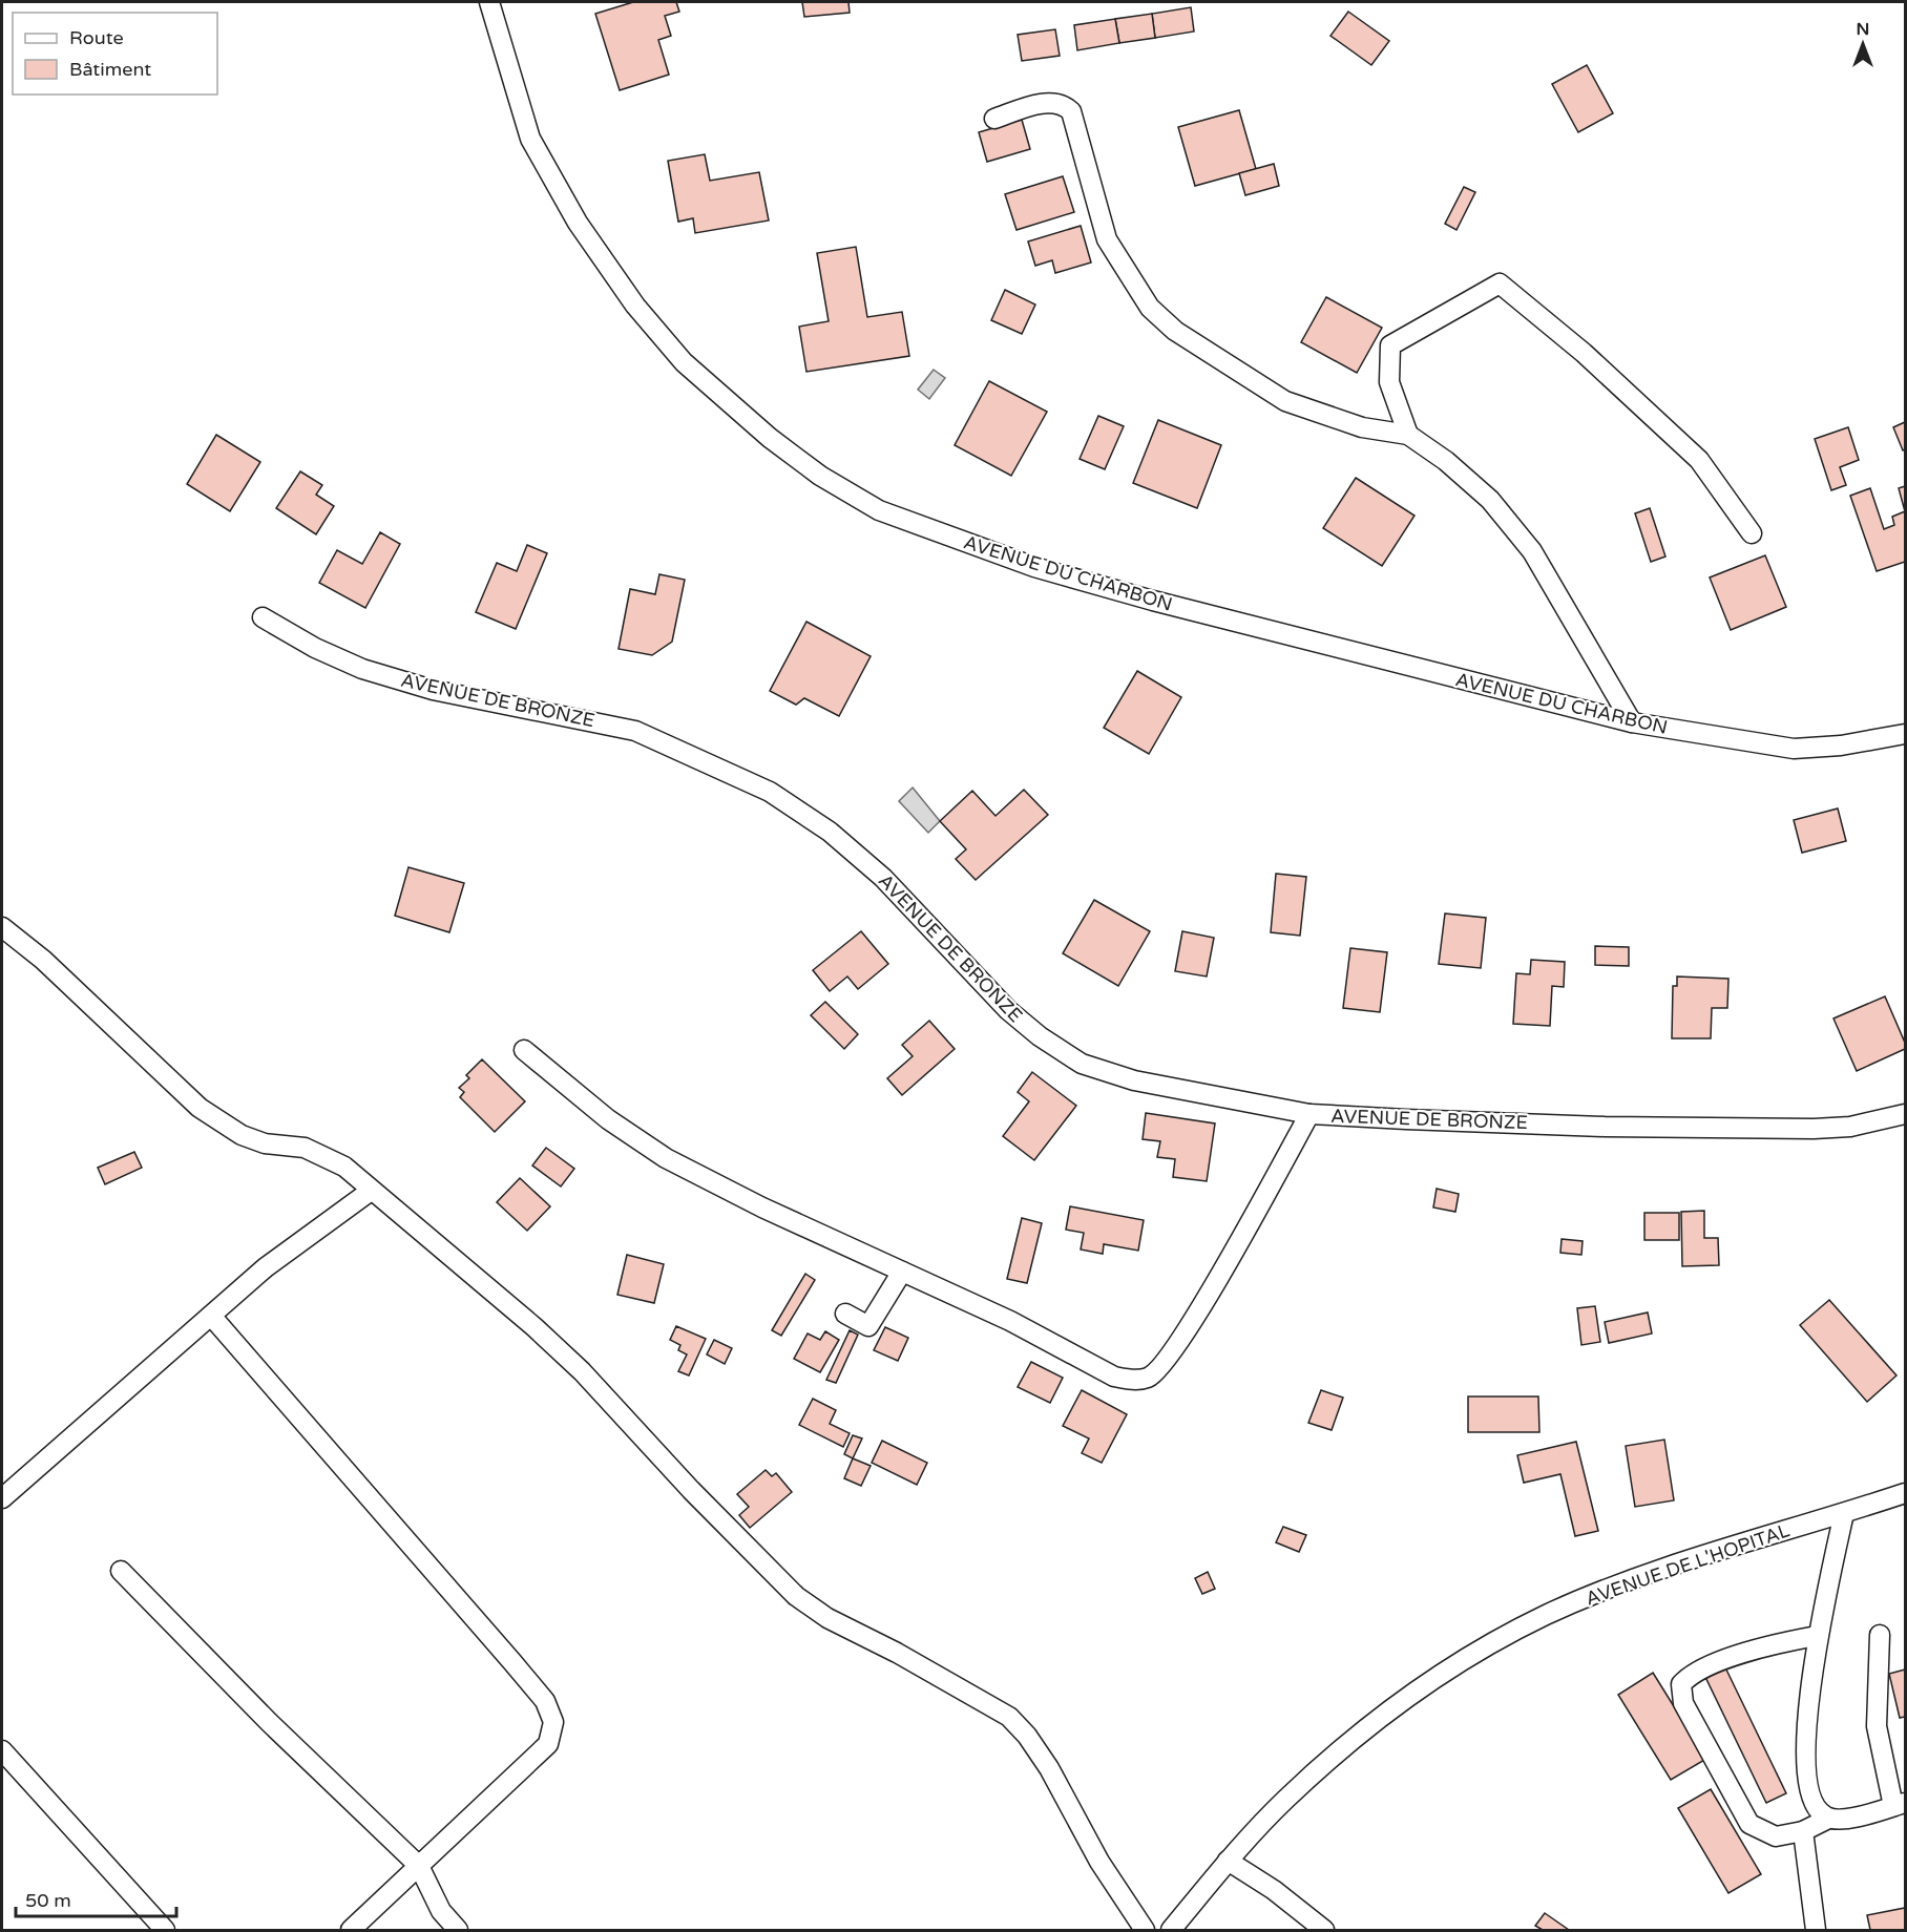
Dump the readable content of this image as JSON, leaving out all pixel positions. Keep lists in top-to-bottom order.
{
  "streets": {
    "street": ["AVENUE DU CHARBON", "AVENUE DE BRONZE", "AVENUE DE L'HOPITAL"]
  },
  "legend": ["Route", "Bâtiment"],
  "scale_bar": "50 m",
  "north": "top"
}
